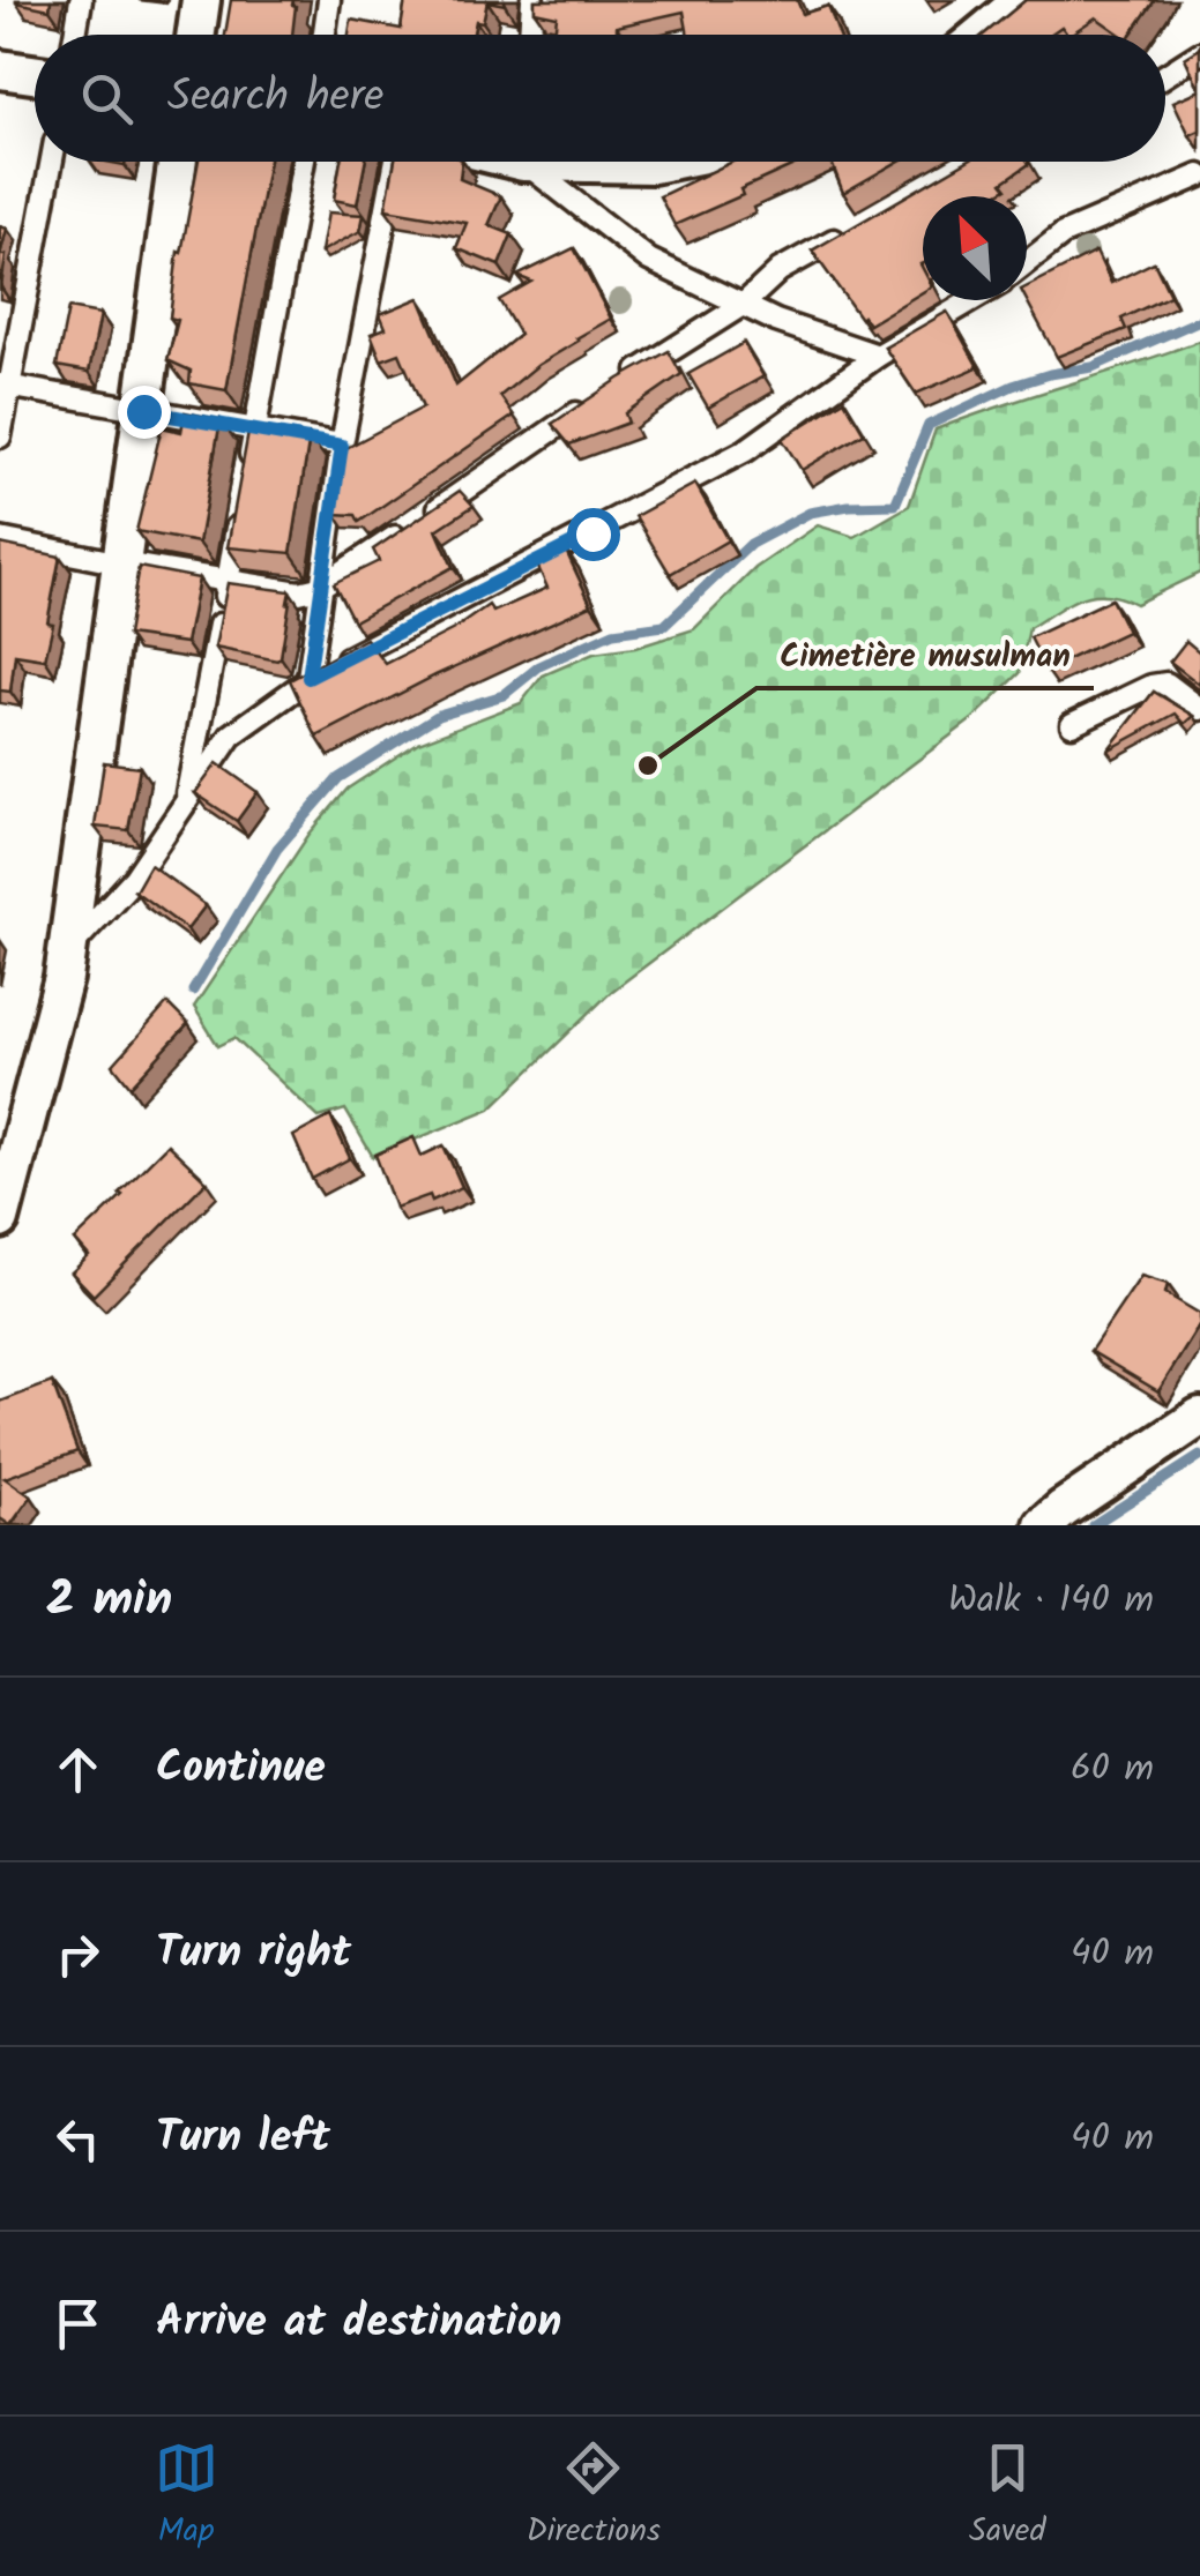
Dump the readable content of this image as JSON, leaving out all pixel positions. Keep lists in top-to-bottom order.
{
  "places": ["Cimetière musulman"],
  "north": "top left",
  "page": {
    "search": "Search here",
    "heading": ["2 min", "Walk · 140 m"],
    "list": [
      ["Continue", "60 m"],
      ["Turn right", "40 m"],
      ["Turn left", "40 m"],
      "Arrive at destination"
    ],
    "nav": ["Map", "Directions", "Saved"]
  }
}
